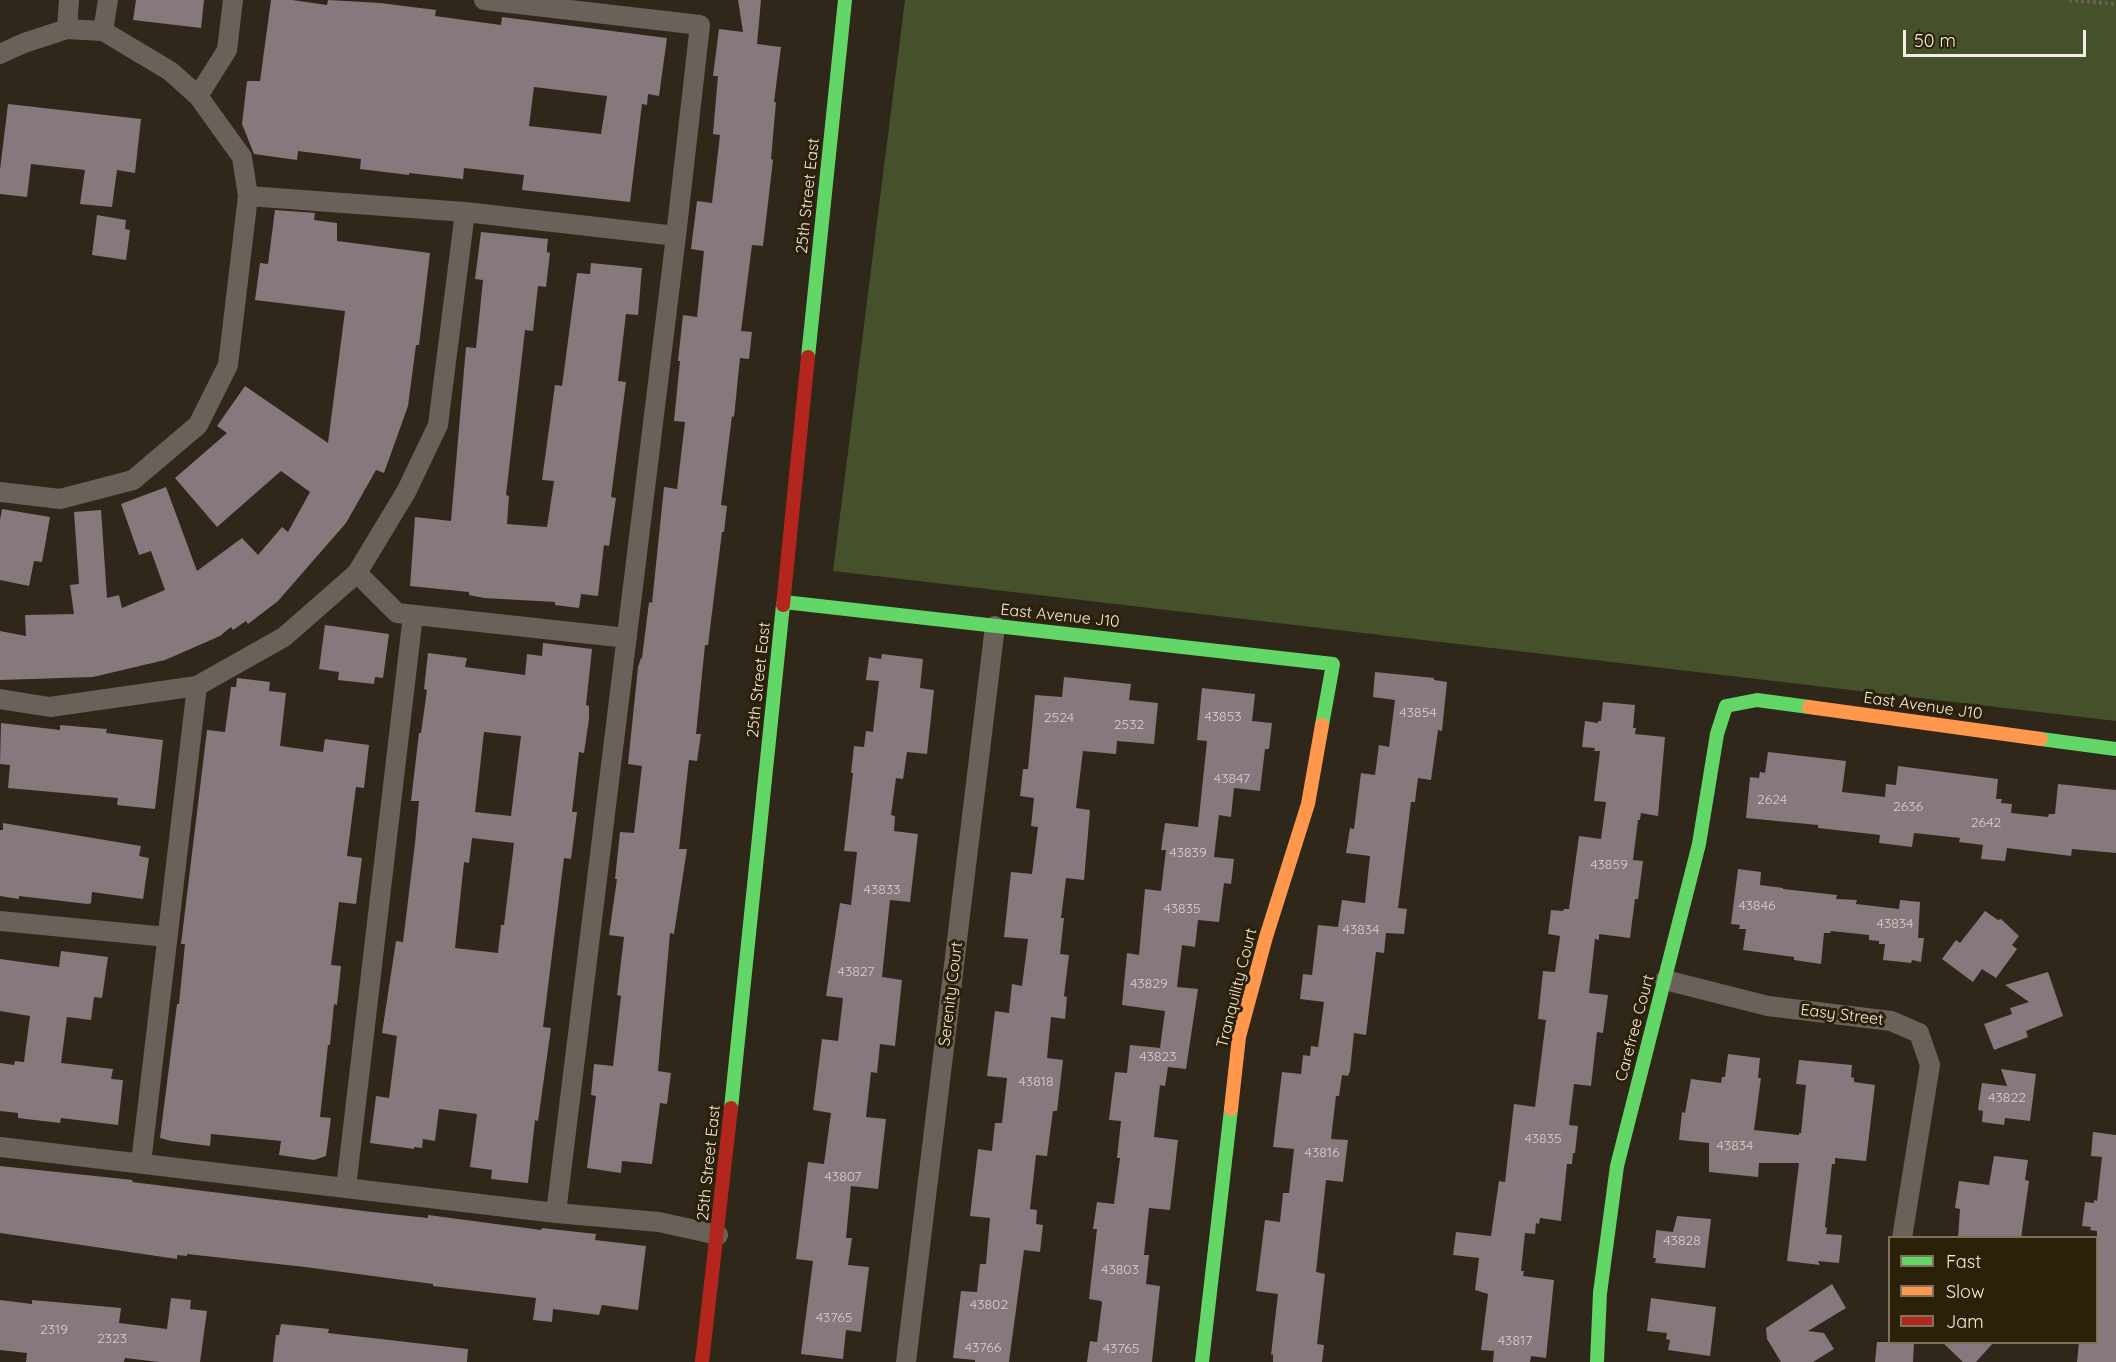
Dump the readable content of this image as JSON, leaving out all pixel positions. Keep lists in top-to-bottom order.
{
  "streets": {
    "street": [
      "25th Street East",
      "East Avenue J10",
      "Tranquility Court",
      "Serenity Court",
      "Easy Street",
      "Carefree Court"
    ]
  },
  "crossings": [
    ["25th Street East", "East Avenue J10"],
    ["East Avenue J10", "Tranquility Court"],
    ["East Avenue J10", "Serenity Court"],
    ["East Avenue J10", "Carefree Court"],
    ["Easy Street", "Carefree Court"]
  ],
  "house_numbers": [
    "43854",
    "43853",
    "2524",
    "2532",
    "43847",
    "2624",
    "2636",
    "2642",
    "43839",
    "43859",
    "43833",
    "43846",
    "43835",
    "43834",
    "43834",
    "43827",
    "43829",
    "43823",
    "43818",
    "43822",
    "43835",
    "43834",
    "43816",
    "43807",
    "43828",
    "43803",
    "43802",
    "43765",
    "2319",
    "2323",
    "43817",
    "43766",
    "43765"
  ],
  "legend": ["Fast", "Slow", "Jam"],
  "scale_bar": "50 m"
}
